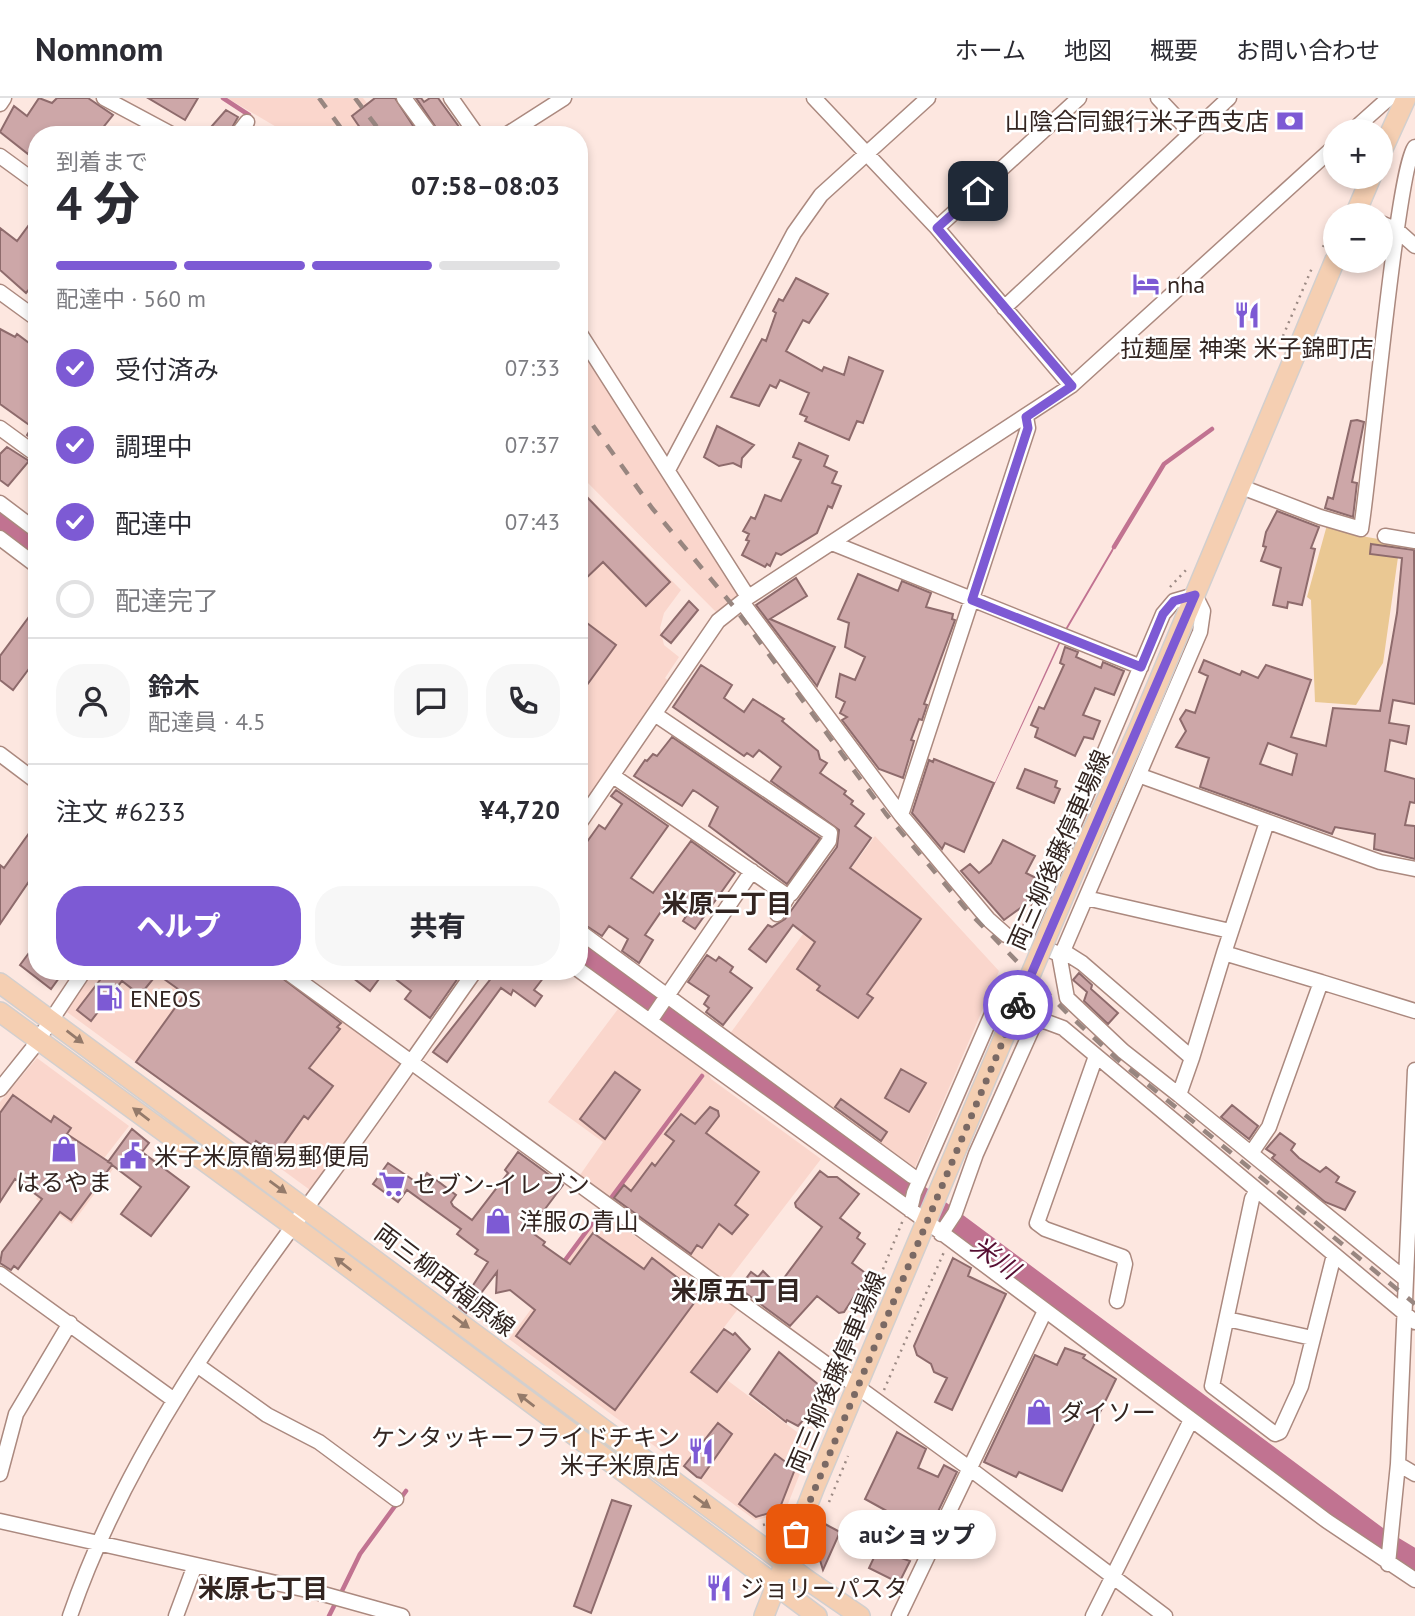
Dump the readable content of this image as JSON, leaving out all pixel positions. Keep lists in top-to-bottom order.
{
  "streets": {
    "main road": ["両三柳後藤停車場線", "両三柳西福原線"]
  },
  "crossings": [
    ["両三柳後藤停車場線", "両三柳西福原線"]
  ],
  "districts": ["米原二丁目", "米原五丁目", "米原七丁目"],
  "water": ["米川"],
  "places": {
    "bank": ["山陰合同銀行米子西支店"],
    "hotel": ["nha"],
    "restaurant": ["拉麺屋 神楽 米子錦町店", "ケンタッキーフライドチキン 米子米原店", "ジョリーパスタ"],
    "fuel station": ["ENEOS"],
    "shop": ["はるやま", "洋服の青山", "ダイソー"],
    "public building": ["米子米原簡易郵便局"],
    "supermarket": ["セブン-イレブン"],
    "other": ["auショップ"]
  },
  "page": {
    "header": "Nomnom",
    "nav": [
      "ホーム",
      "地図",
      "概要",
      "お問い合わせ"
    ],
    "map_buttons": ["+", "−"],
    "heading": ["4 分", "到着まで", "07:58–08:03"],
    "panel": [
      "鈴木",
      "配達員 · 4.5",
      "注文 #6233",
      "¥4,720"
    ],
    "bar": "配達中 · 560 m",
    "list": [
      ["受付済み", "07:33"],
      ["調理中", "07:37"],
      ["配達中", "07:43"],
      "配達完了"
    ],
    "buttons": ["ヘルプ", "共有"],
    "bubble": "auショップ"
  }
}
